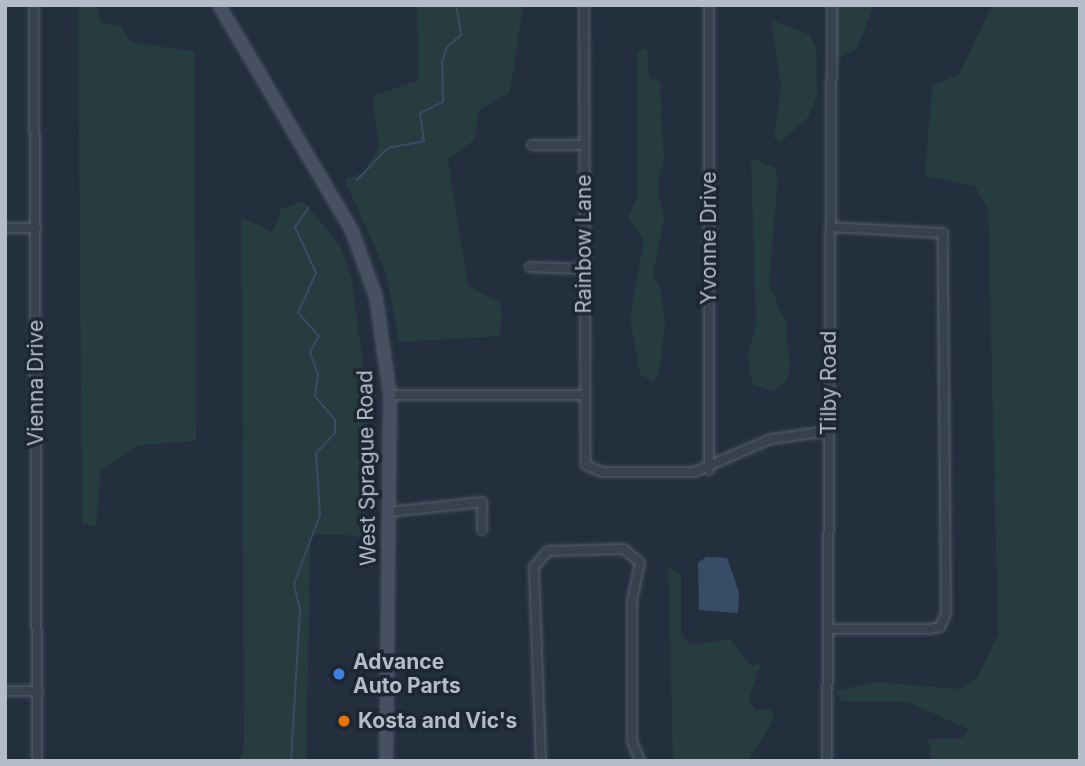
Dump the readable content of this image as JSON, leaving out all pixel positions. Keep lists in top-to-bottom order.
{
  "streets": {
    "street": [
      "Yvonne Drive",
      "Rainbow Lane",
      "Vienna Drive",
      "Tilby Road",
      "West Sprague Road"
    ]
  },
  "crossings": [
    ["Yvonne Drive", "Rainbow Lane"]
  ],
  "places": ["Advance Auto Parts", "Kosta and Vic's"]
}
